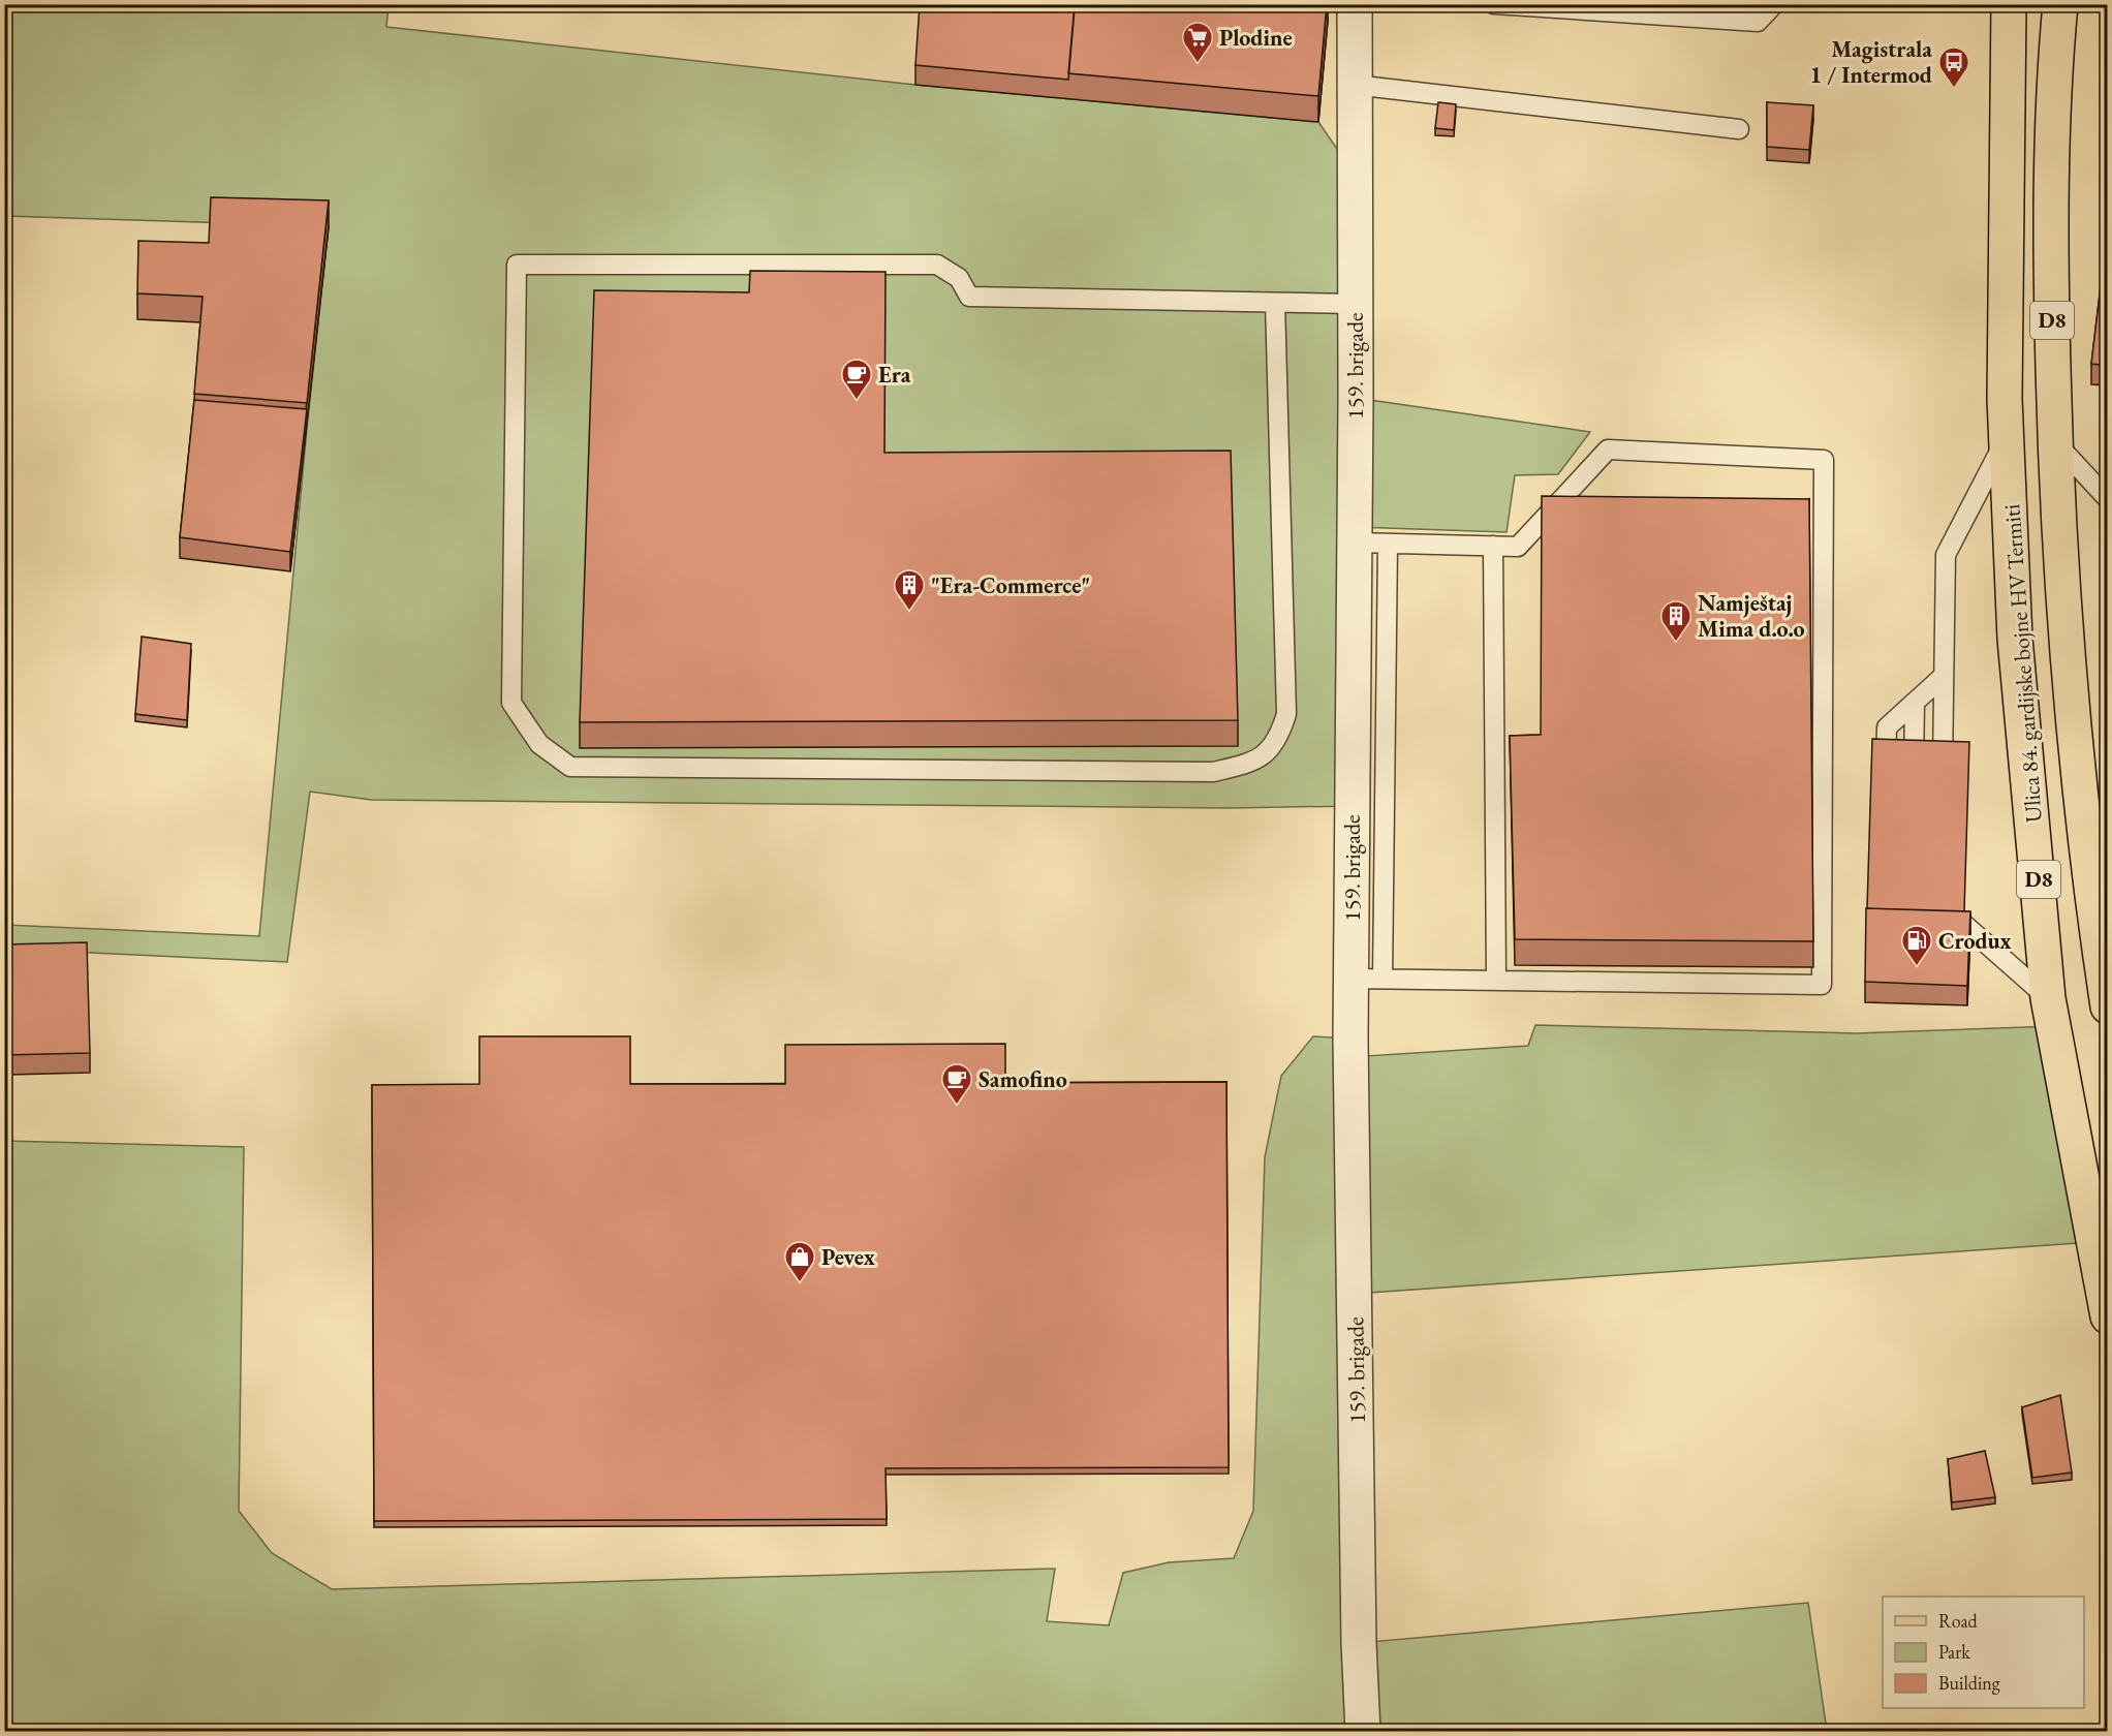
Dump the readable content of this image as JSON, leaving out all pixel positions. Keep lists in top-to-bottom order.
{
  "streets": {
    "main road": ["D8", "Ulica 84. gardijske bojne HV Termiti"],
    "street": ["159. brigade"]
  },
  "places": {
    "supermarket": ["Plodine"],
    "bus stop": ["Magistrala 1 / Intermod"],
    "cafe": ["Era", "Samofino"],
    "building": ["\"Era-Commerce\"", "Namještaj Mima d.o.o"],
    "fuel station": ["Crodux"],
    "shop": ["Pevex"]
  },
  "legend": ["Road", "Park", "Building"]
}
